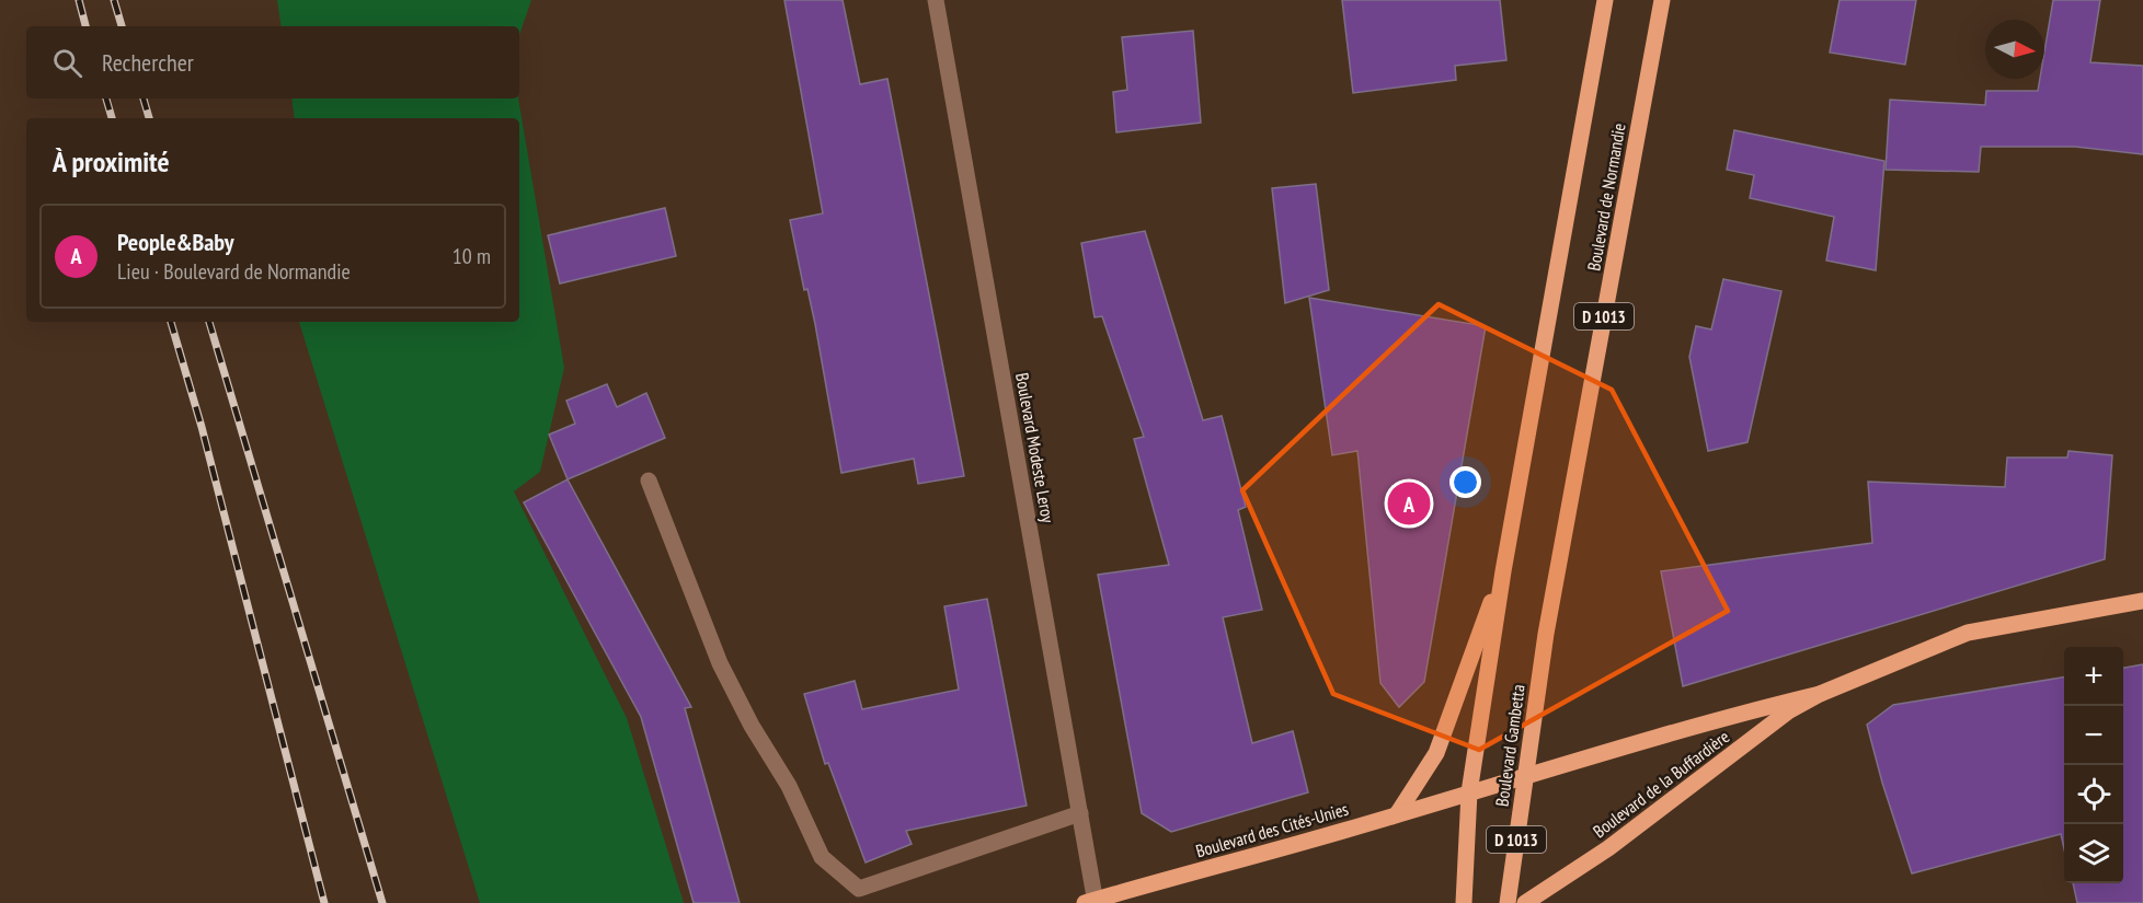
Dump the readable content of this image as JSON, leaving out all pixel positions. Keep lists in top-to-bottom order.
{
  "streets": {
    "main road": [
      "Boulevard de Normandie",
      "D 1013",
      "Boulevard Gambetta",
      "Boulevard de la Buffardière",
      "Boulevard des Cités-Unies"
    ],
    "street": ["Boulevard Modeste Leroy"]
  },
  "crossings": [
    ["Boulevard de Normandie", "D 1013"],
    ["Boulevard de Normandie", "Boulevard Gambetta"],
    ["D 1013", "Boulevard de la Buffardière"],
    ["D 1013", "Boulevard des Cités-Unies"],
    ["Boulevard Modeste Leroy", "Boulevard des Cités-Unies"],
    ["Boulevard Gambetta", "Boulevard de la Buffardière"],
    ["Boulevard de la Buffardière", "Boulevard des Cités-Unies"]
  ],
  "north": "right",
  "page": {
    "search": "Rechercher",
    "heading": "À proximité",
    "list": [
      {
        "mark": "A",
        "name": "People&Baby",
        "note": "Lieu · Boulevard de Normandie",
        "value": "10 m"
      }
    ],
    "pins": "A",
    "map_buttons": ["+", "−"]
  }
}
